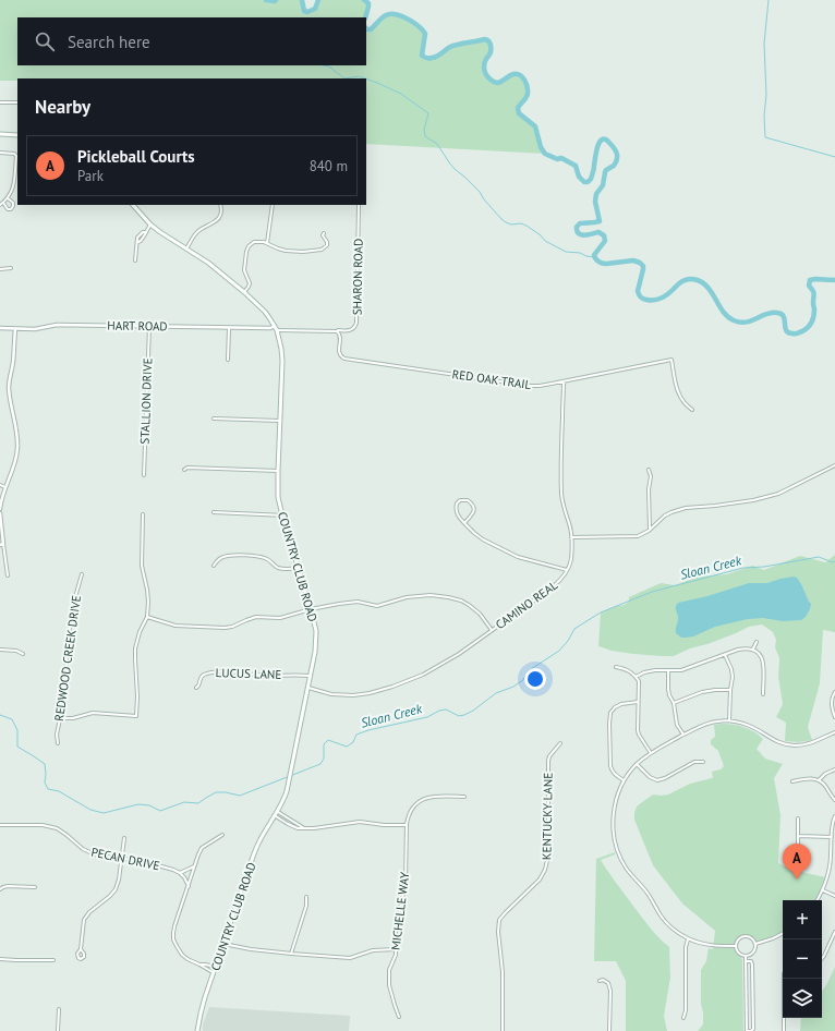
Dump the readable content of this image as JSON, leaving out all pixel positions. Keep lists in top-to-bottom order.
{
  "streets": {
    "main road": ["COUNTRY CLUB ROAD"],
    "street": [
      "SHARON ROAD",
      "HART ROAD",
      "RED OAK TRAIL",
      "STALLION DRIVE",
      "CAMINO REAL",
      "REDWOOD CREEK DRIVE",
      "LUCUS LANE",
      "KENTUCKY LANE",
      "PECAN DRIVE",
      "MICHELLE WAY"
    ]
  },
  "crossings": [
    ["SHARON ROAD", "RED OAK TRAIL"],
    ["HART ROAD", "STALLION DRIVE"],
    ["HART ROAD", "COUNTRY CLUB ROAD"],
    ["RED OAK TRAIL", "CAMINO REAL"],
    ["COUNTRY CLUB ROAD", "CAMINO REAL"],
    ["COUNTRY CLUB ROAD", "LUCUS LANE"]
  ],
  "water": ["Sloan Creek"],
  "page": {
    "search": "Search here",
    "heading": "Nearby",
    "list": [
      {
        "mark": "A",
        "name": "Pickleball Courts",
        "note": "Park",
        "value": "840 m"
      }
    ],
    "pins": "A",
    "map_buttons": ["+", "−"]
  }
}
